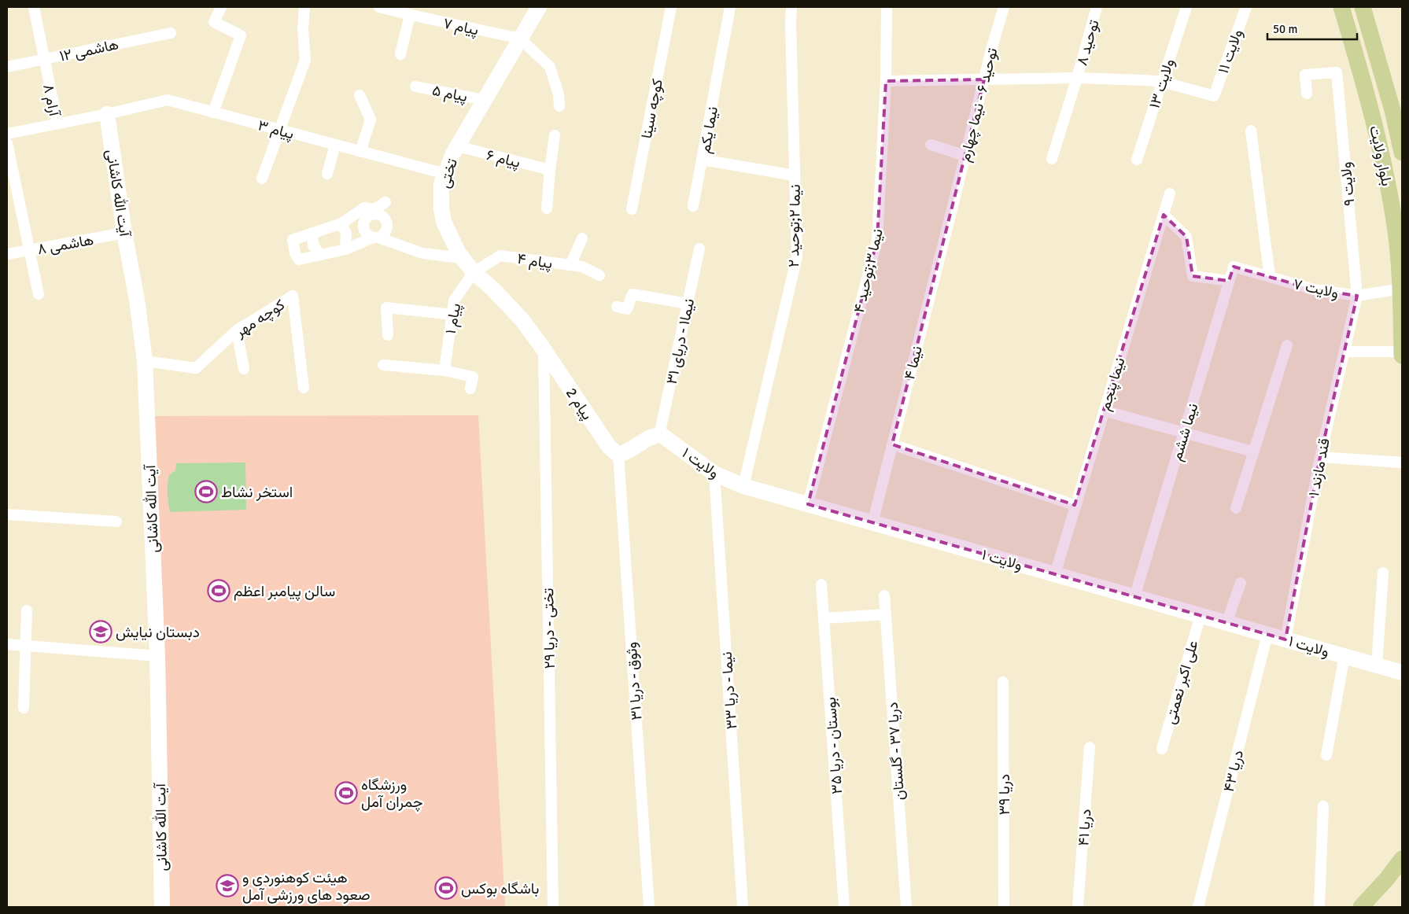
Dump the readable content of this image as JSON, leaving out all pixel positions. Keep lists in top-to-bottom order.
{
  "streets": {
    "main road": ["بلوار ولایت"],
    "street": [
      "پیام ۷",
      "توحید ۸",
      "هاشمی ۱۲",
      "ولایت ۱۱",
      "ولایت ۱۳",
      "پیام ۵",
      "آرام ۸",
      "توحید ۶ - نیما چهارم",
      "کوچه سینا",
      "پيام ۳",
      "نیما یکم",
      "پیام ۶",
      "تختی",
      "ولایت ۹",
      "آیت الله کاشانی",
      "نیما ۲;توحید ۲",
      "هاشمی ۸",
      "پیام ۴",
      "نیما ۳;توحید ۴",
      "ولایت ۷",
      "کوچه مهر",
      "پیام ۱",
      "نیما۱ - دریای ۳۱",
      "نیما ۴",
      "نیما پنجم",
      "پیام 2",
      "نیما ششم",
      "ولایت ۱",
      "قند مازند ۱",
      "تختی - دریا ۲۹",
      "وثوق - دریا ۳۱",
      "علی اکبر نعمتی",
      "نیما - دریا ۳۳",
      "بوستان - دریا ۳۵",
      "دریا ۳۷ - گلستان",
      "دریا ۴۳",
      "دریا ۳۹",
      "دریا ۴۱"
    ]
  },
  "crossings": [
    ["پیام ۷", "تختی"],
    ["هاشمی ۱۲", "آرام ۸"],
    ["ولایت ۱۱", "ولایت ۱۳"],
    ["پیام ۵", "تختی"],
    ["آرام ۸", "پيام ۳"],
    ["توحید ۶ - نیما چهارم", "نیما ۴"],
    ["پيام ۳", "تختی"],
    ["پيام ۳", "آیت الله کاشانی"],
    ["نیما یکم", "نیما ۲;توحید ۲"],
    ["بلوار ولایت", "ولایت ۷"],
    ["پیام ۶", "تختی"],
    ["تختی", "پیام ۴"],
    ["تختی", "پیام ۱"],
    ["تختی", "پیام 2"],
    ["تختی", "تختی - دریا ۲۹"],
    ["ولایت ۹", "ولایت ۷"],
    ["ولایت ۹", "قند مازند ۱"],
    ["آیت الله کاشانی", "هاشمی ۸"],
    ["آیت الله کاشانی", "کوچه مهر"],
    ["نیما ۲;توحید ۲", "ولایت ۱"],
    ["پیام ۴", "پیام ۱"],
    ["نیما ۳;توحید ۴", "ولایت ۱"],
    ["ولایت ۷", "نیما ششم"],
    ["ولایت ۷", "قند مازند ۱"],
    ["نیما۱ - دریای ۳۱", "ولایت ۱"],
    ["نیما ۴", "ولایت ۱"],
    ["نیما پنجم", "ولایت ۱"],
    ["پیام 2", "تختی - دریا ۲۹"],
    ["پیام 2", "وثوق - دریا ۳۱"],
    ["نیما ششم", "ولایت ۱"],
    ["ولایت ۱", "قند مازند ۱"],
    ["ولایت ۱", "علی اکبر نعمتی"],
    ["ولایت ۱", "نیما - دریا ۳۳"],
    ["ولایت ۱", "دریا ۴۳"]
  ],
  "places": {
    "sports": [
      "استخر نشاط",
      "سالن پیامبر اعظم",
      "ورزشگاه چمران آمل",
      "باشگاه‌ بوکس"
    ],
    "school or university": ["دبستان نیایش", "هیئت کوهنوردی و صعود های ورزشی آمل"]
  },
  "scale_bar": "50 m"
}
